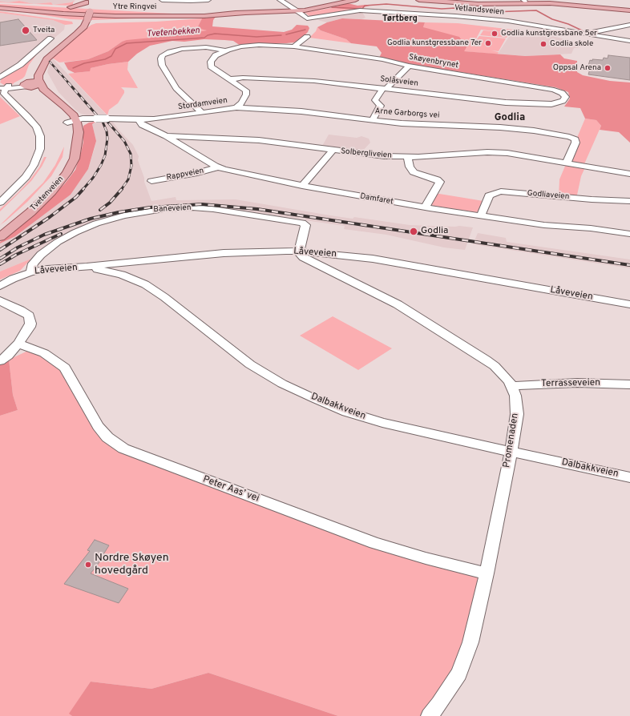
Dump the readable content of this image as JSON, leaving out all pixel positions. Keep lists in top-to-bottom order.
{
  "streets": {
    "main road": ["Ytre Ringvei", "Tvetenveien"],
    "street": [
      "Vetlandsveien",
      "Skøyenbrynet",
      "Solåsveien",
      "Stordamveien",
      "Arne Garborgs vei",
      "Solbergliveien",
      "Rappveien",
      "Godliaveien",
      "Damfaret",
      "Baneveien",
      "Låveveien",
      "Terrasseveien",
      "Dalbakkveien",
      "Promenaden",
      "Peter Aas’ vei"
    ]
  },
  "crossings": [
    ["Ytre Ringvei", "Vetlandsveien"],
    ["Skøyenbrynet", "Solåsveien"],
    ["Skøyenbrynet", "Stordamveien"],
    ["Solåsveien", "Stordamveien"],
    ["Stordamveien", "Arne Garborgs vei"],
    ["Stordamveien", "Tvetenveien"],
    ["Stordamveien", "Damfaret"],
    ["Arne Garborgs vei", "Solbergliveien"],
    ["Solbergliveien", "Damfaret"],
    ["Rappveien", "Damfaret"],
    ["Godliaveien", "Damfaret"],
    ["Baneveien", "Låveveien"],
    ["Baneveien", "Promenaden"],
    ["Låveveien", "Dalbakkveien"],
    ["Låveveien", "Promenaden"],
    ["Terrasseveien", "Promenaden"],
    ["Dalbakkveien", "Promenaden"],
    ["Promenaden", "Peter Aas’ vei"]
  ],
  "districts": ["Tørtberg", "Godlia"],
  "water": ["Tvetenbekken"],
  "places": [
    "Tveita",
    "Godlia kunstgressbane 5er",
    "Godlia kunstgressbane 7er",
    "Godlia skole",
    "Oppsal Arena",
    "Godlia",
    "Nordre Skøyen hovedgård"
  ]
}
